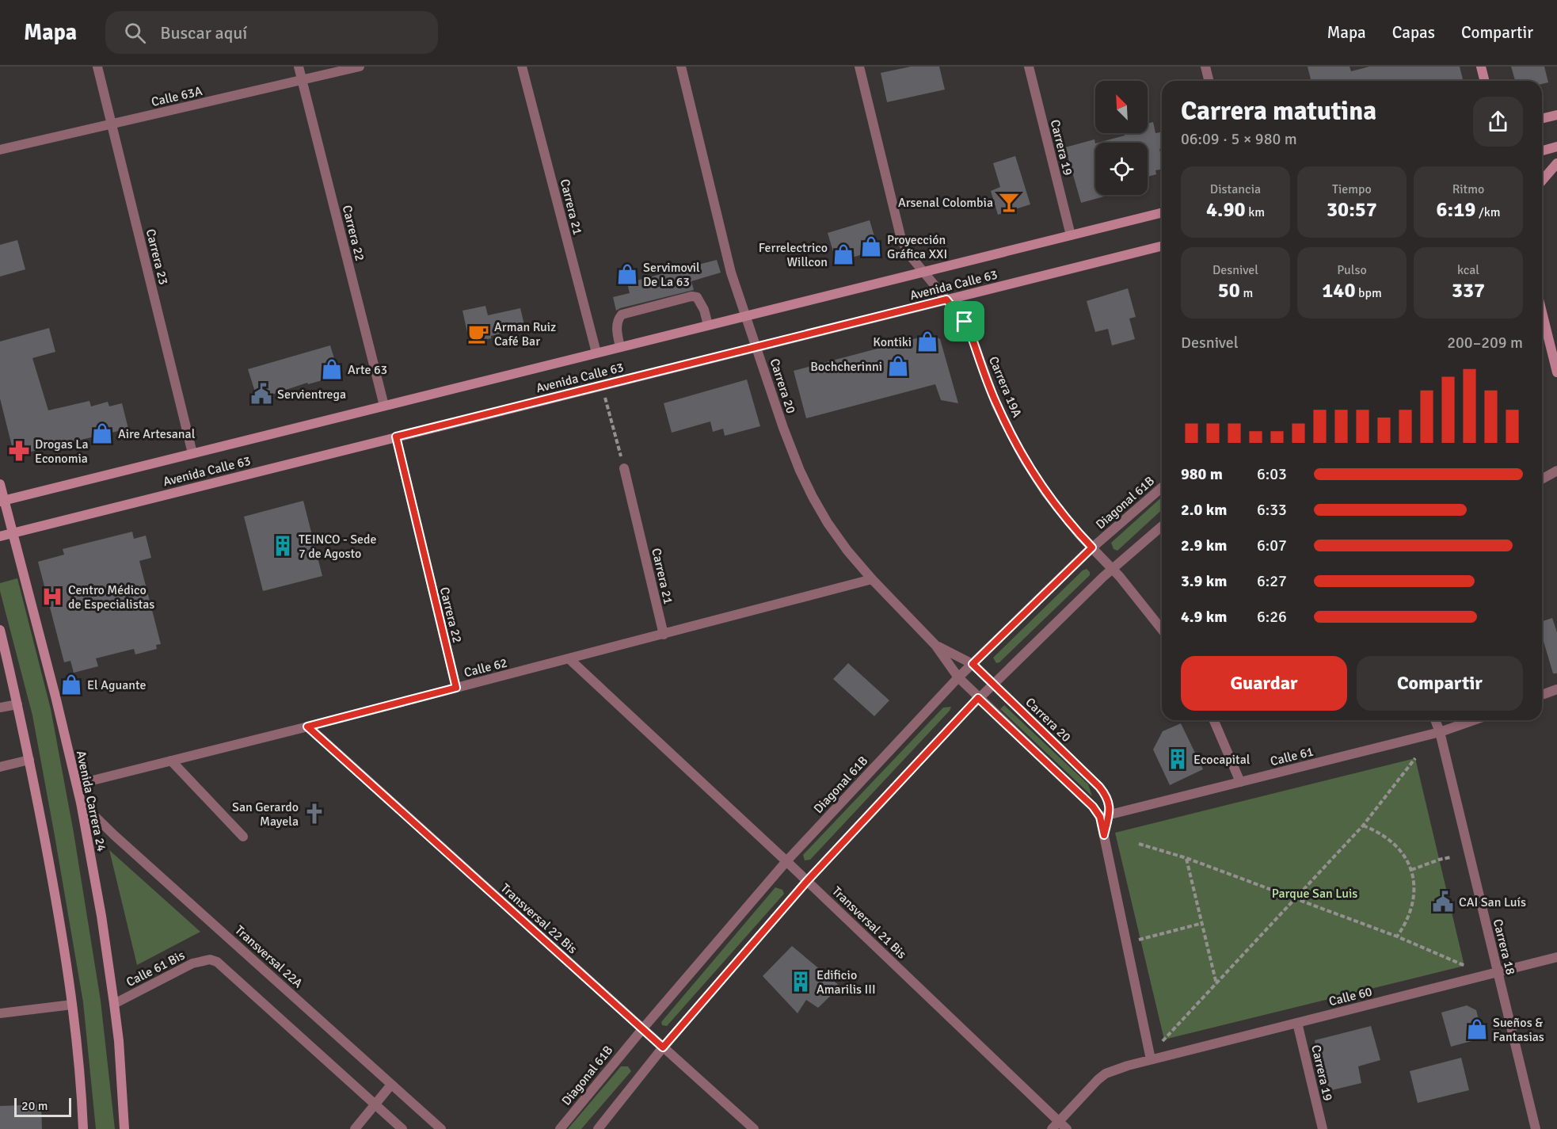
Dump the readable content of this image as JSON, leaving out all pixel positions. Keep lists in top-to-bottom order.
{
  "streets": {
    "main road": ["Avenida Calle 63", "Avenida Carrera 24"],
    "street": [
      "Calle 63A",
      "Carrera 19",
      "Carrera 21",
      "Carrera 22",
      "Carrera 23",
      "Carrera 20",
      "Carrera 19A",
      "Diagonal 61B",
      "Calle 62",
      "Calle 61",
      "Transversal 22 Bis",
      "Transversal 21 Bis",
      "Carrera 18",
      "Transversal 22A",
      "Calle 61 Bis",
      "Calle 60"
    ]
  },
  "crossings": [
    ["Calle 63A", "Carrera 22"],
    ["Calle 63A", "Carrera 23"],
    ["Carrera 19", "Avenida Calle 63"],
    ["Carrera 19", "Calle 60"],
    ["Carrera 21", "Avenida Calle 63"],
    ["Carrera 21", "Calle 62"],
    ["Carrera 22", "Avenida Calle 63"],
    ["Carrera 22", "Calle 62"],
    ["Carrera 23", "Avenida Calle 63"],
    ["Avenida Calle 63", "Carrera 20"],
    ["Avenida Calle 63", "Carrera 19A"],
    ["Avenida Calle 63", "Avenida Carrera 24"],
    ["Carrera 20", "Diagonal 61B"],
    ["Carrera 20", "Calle 62"],
    ["Carrera 20", "Calle 61"],
    ["Carrera 20", "Calle 60"],
    ["Carrera 19A", "Diagonal 61B"],
    ["Diagonal 61B", "Transversal 22 Bis"],
    ["Diagonal 61B", "Transversal 21 Bis"],
    ["Calle 62", "Avenida Carrera 24"],
    ["Calle 62", "Transversal 22 Bis"],
    ["Calle 62", "Transversal 21 Bis"],
    ["Calle 61", "Carrera 18"],
    ["Avenida Carrera 24", "Transversal 22A"],
    ["Avenida Carrera 24", "Calle 61 Bis"],
    ["Transversal 21 Bis", "Calle 60"],
    ["Carrera 18", "Calle 60"]
  ],
  "parks": ["Parque San Luis"],
  "places": {
    "bar": ["Arsenal Colombia"],
    "shop": [
      "Proyección Gráfica XXI",
      "Ferrelectrico Willcon",
      "Servimovil De La 63",
      "Kontiki",
      "Bochcherinni",
      "Arte 63",
      "Aire Artesanal",
      "El Aguante",
      "Sueños & Fantasias"
    ],
    "cafe": ["Arman Ruiz Café Bar"],
    "public building": ["Servientrega", "CAI San Luís"],
    "pharmacy": ["Drogas La Economia"],
    "building": ["TEINCO - Sede 7 de Agosto", "Ecocapital", "Edificio Amarilis III"],
    "hospital": ["Centro Médico de Especialistas"],
    "church": ["San Gerardo Mayela"]
  },
  "scale_bar": "20 m",
  "north": "top left",
  "page": {
    "header": "Mapa",
    "search": "Buscar aquí",
    "nav": ["Mapa", "Capas", "Compartir"],
    "heading": ["Carrera matutina", "06:09 · 5 × 980 m"],
    "stats": [
      ["Distancia", "4.90 km"],
      ["Tiempo", "30:57"],
      ["Ritmo", "6:19 /km"],
      ["Desnivel", "50 m"],
      ["Pulso", "140 bpm"],
      ["kcal", "337"]
    ],
    "chart": ["Desnivel", "200–209 m"],
    "list": [
      {
        "name": "980 m",
        "note": "6:03"
      },
      {
        "name": "2.0 km",
        "note": "6:33"
      },
      {
        "name": "2.9 km",
        "note": "6:07"
      },
      {
        "name": "3.9 km",
        "note": "6:27"
      },
      {
        "name": "4.9 km",
        "note": "6:26"
      }
    ],
    "buttons": ["Guardar", "Compartir"],
    "scale": "20 m"
  }
}
